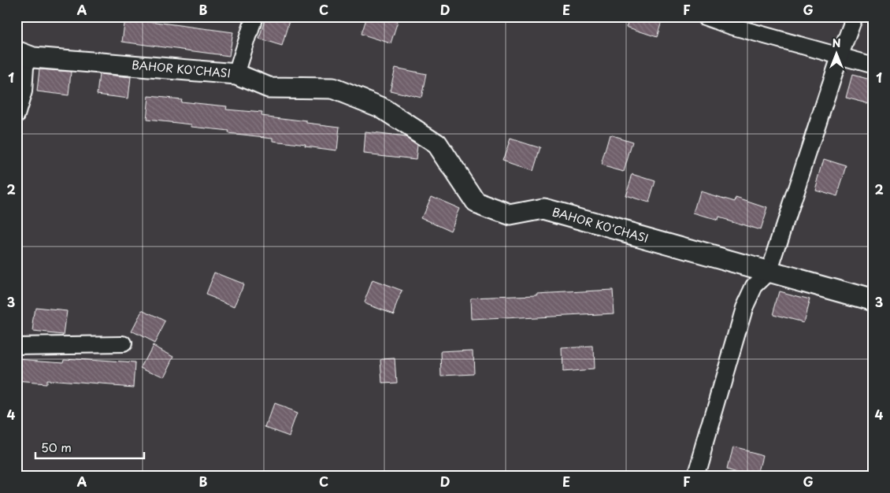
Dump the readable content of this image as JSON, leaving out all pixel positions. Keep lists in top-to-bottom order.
{
  "streets": {
    "street": ["BAHOR KO'CHASI"]
  },
  "scale_bar": "50 m",
  "north": "top",
  "grid": {
    "columns": [
      "A",
      "B",
      "C",
      "D",
      "E",
      "F",
      "G"
    ],
    "rows": [
      "1",
      "2",
      "3",
      "4"
    ]
  }
}
